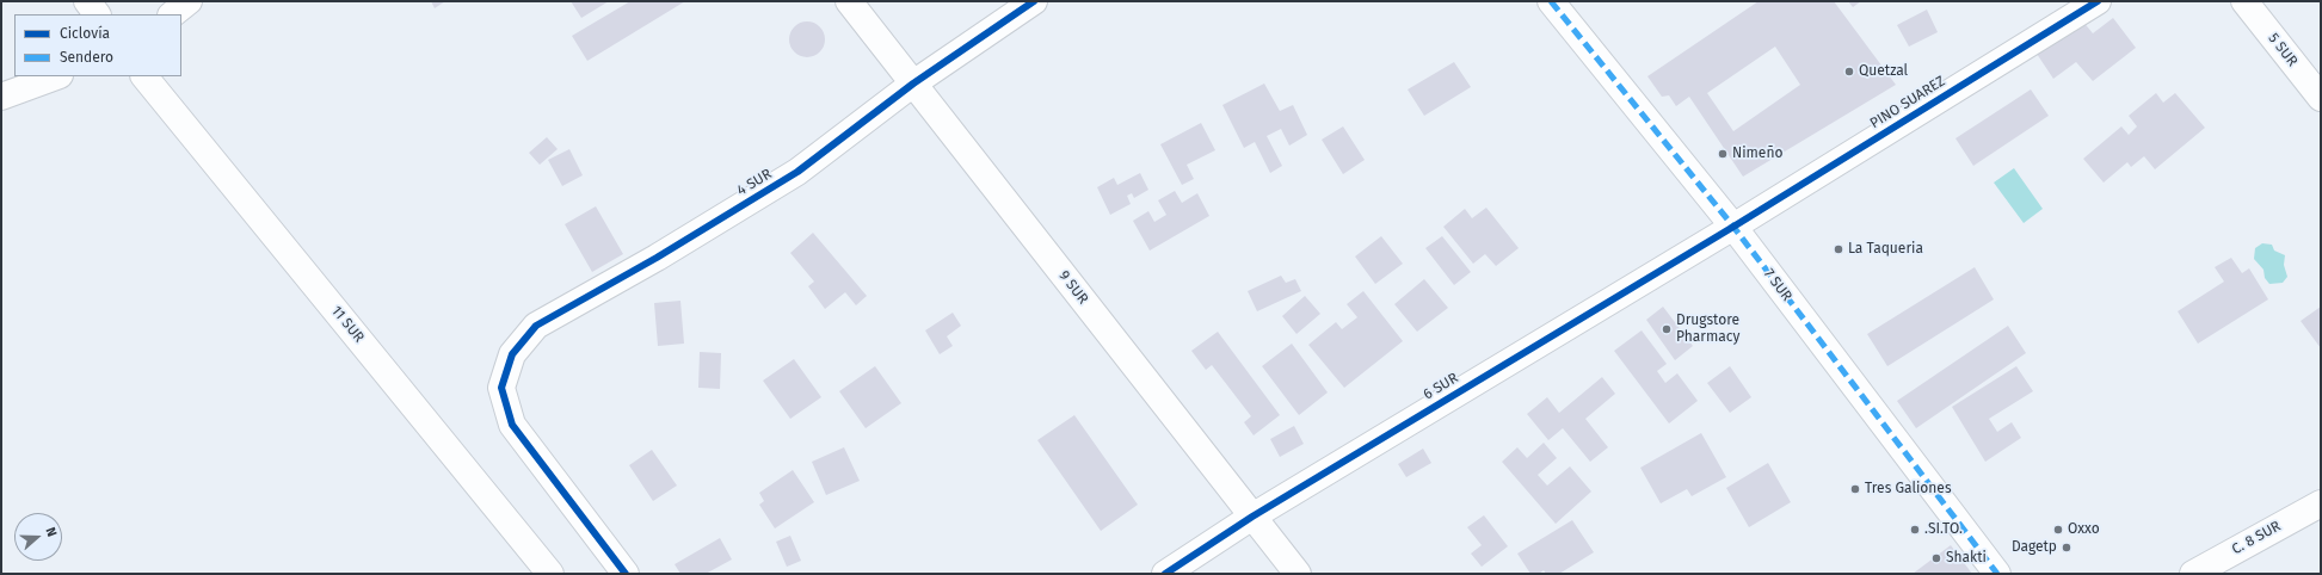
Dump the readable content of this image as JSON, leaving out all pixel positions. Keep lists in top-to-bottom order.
{
  "streets": {
    "street": [
      "5 SUR",
      "PINO SUAREZ",
      "4 SUR",
      "7 SUR",
      "9 SUR",
      "11 SUR",
      "6 SUR",
      "C. 8 SUR"
    ]
  },
  "crossings": [
    ["PINO SUAREZ", "7 SUR"],
    ["PINO SUAREZ", "6 SUR"],
    ["4 SUR", "9 SUR"],
    ["7 SUR", "6 SUR"],
    ["9 SUR", "6 SUR"]
  ],
  "places": [
    "Quetzal",
    "Nimeño",
    "La Taqueria",
    "Drugstore Pharmacy",
    "Tres Galiones",
    ".SI.TO.",
    "Oxxo",
    "Dagetp",
    "Shakti"
  ],
  "legend": ["Ciclovía", "Sendero"],
  "north": "right"
}
